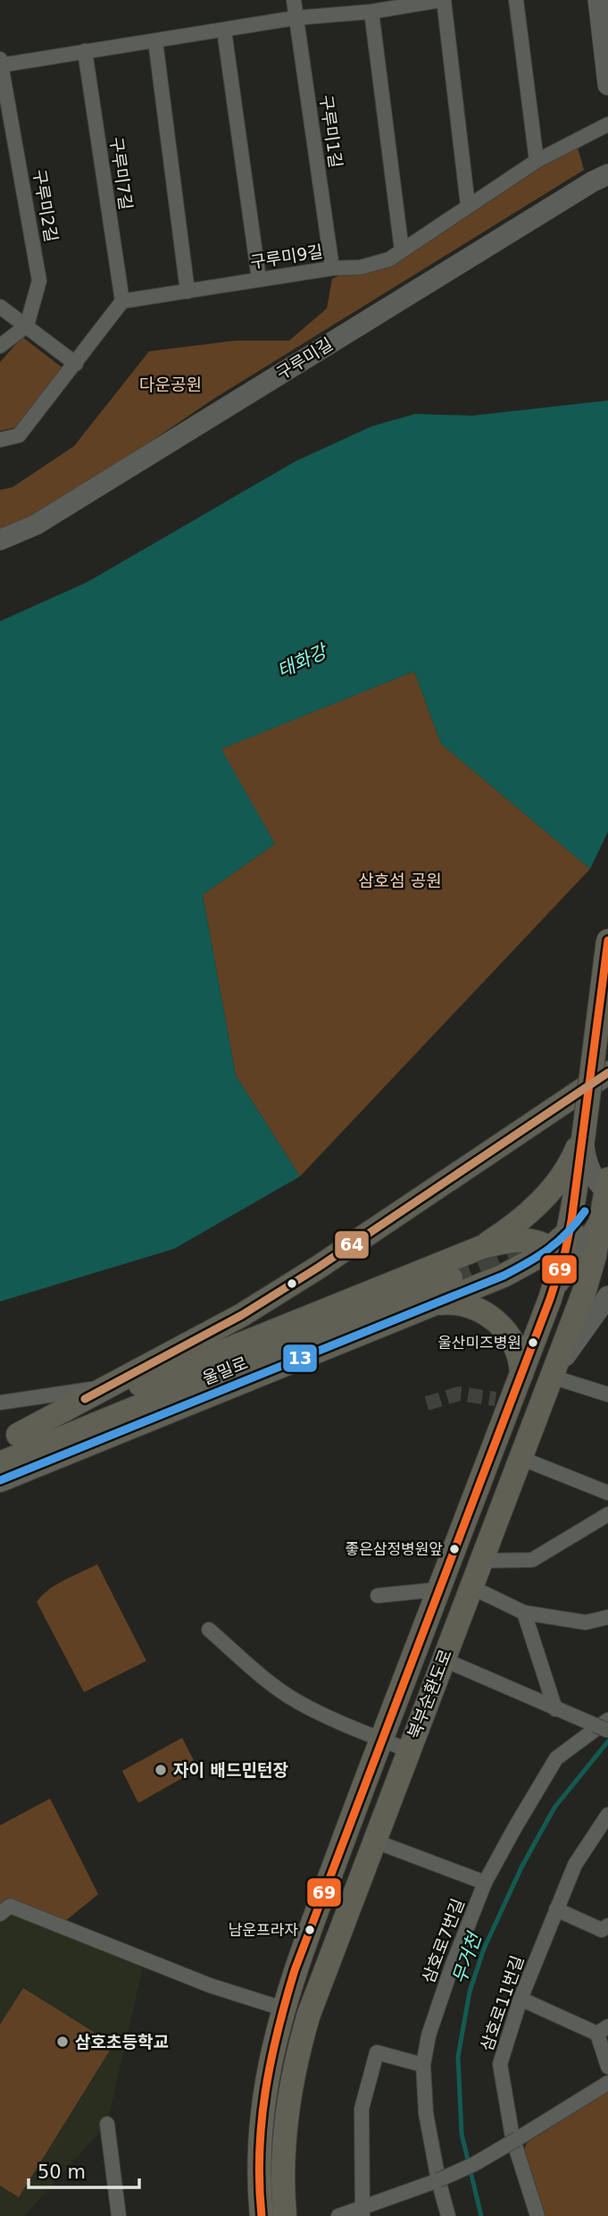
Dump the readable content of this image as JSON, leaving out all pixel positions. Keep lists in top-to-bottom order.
{
  "streets": {
    "main road": ["울밀로", "북부순환도로"],
    "street": [
      "구루미1길",
      "구루미7길",
      "구루미2길",
      "구루미9길",
      "구루미길",
      "삼호로7번길",
      "삼호로11번길"
    ]
  },
  "crossings": [
    ["구루미1길", "구루미9길"],
    ["구루미7길", "구루미9길"]
  ],
  "water": ["태화강", "무거천"],
  "parks": ["다운공원", "삼호섬 공원"],
  "places": [
    "울산미즈병원",
    "좋은삼정병원앞",
    "자이 배드민턴장",
    "남운프라자",
    "삼호초등학교"
  ],
  "lines": ["transit line 69", "transit line 64", "transit line 13"],
  "scale_bar": "50 m"
}
